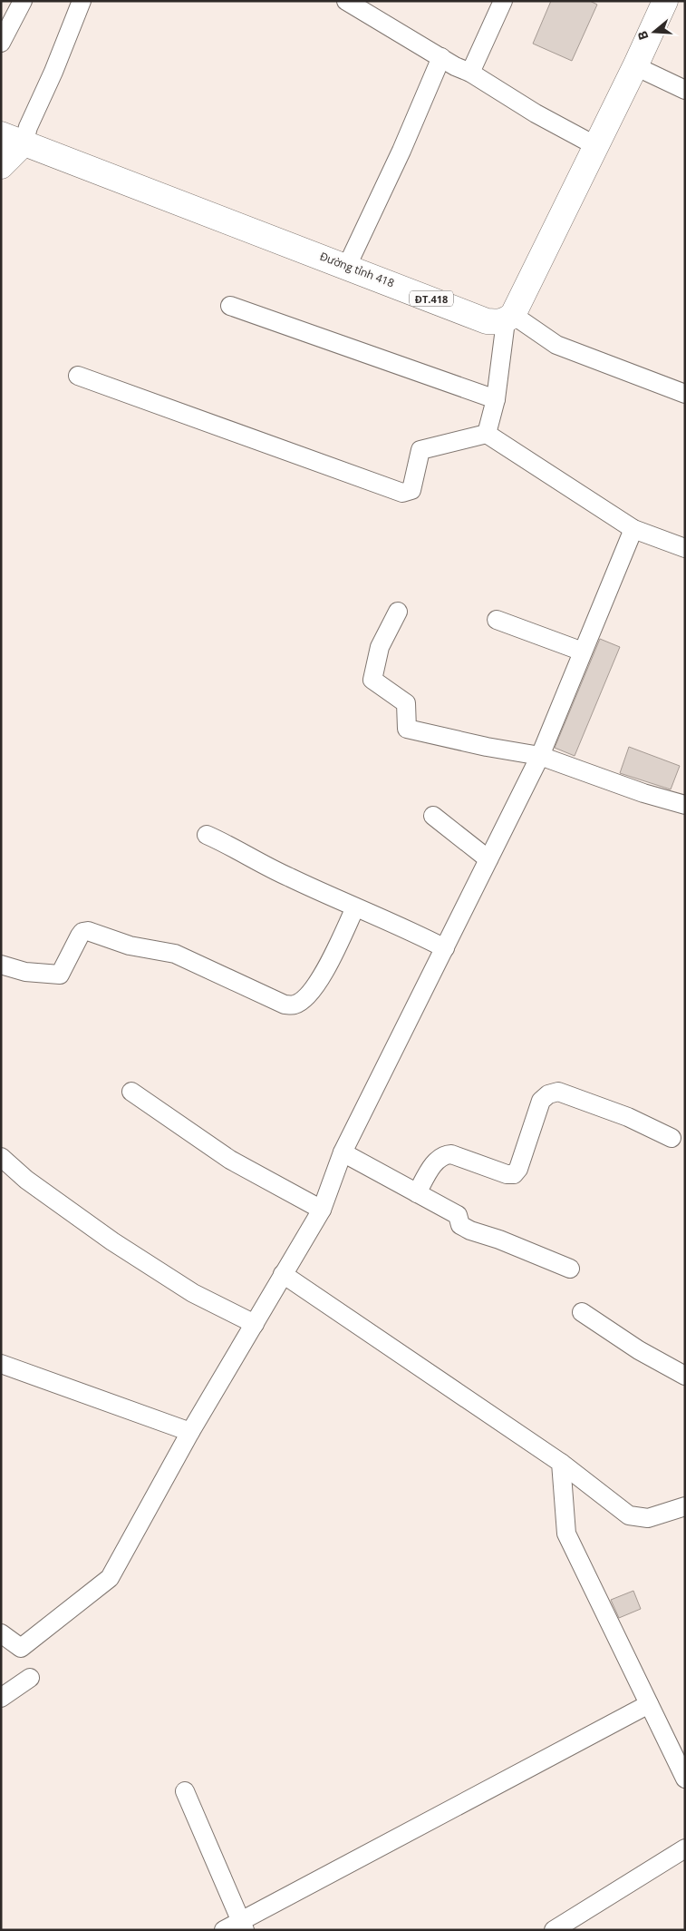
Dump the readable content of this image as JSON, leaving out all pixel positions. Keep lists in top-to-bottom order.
{
  "streets": {
    "main road": ["Đường tỉnh 418", "ĐT.418"]
  },
  "north": "left"
}
